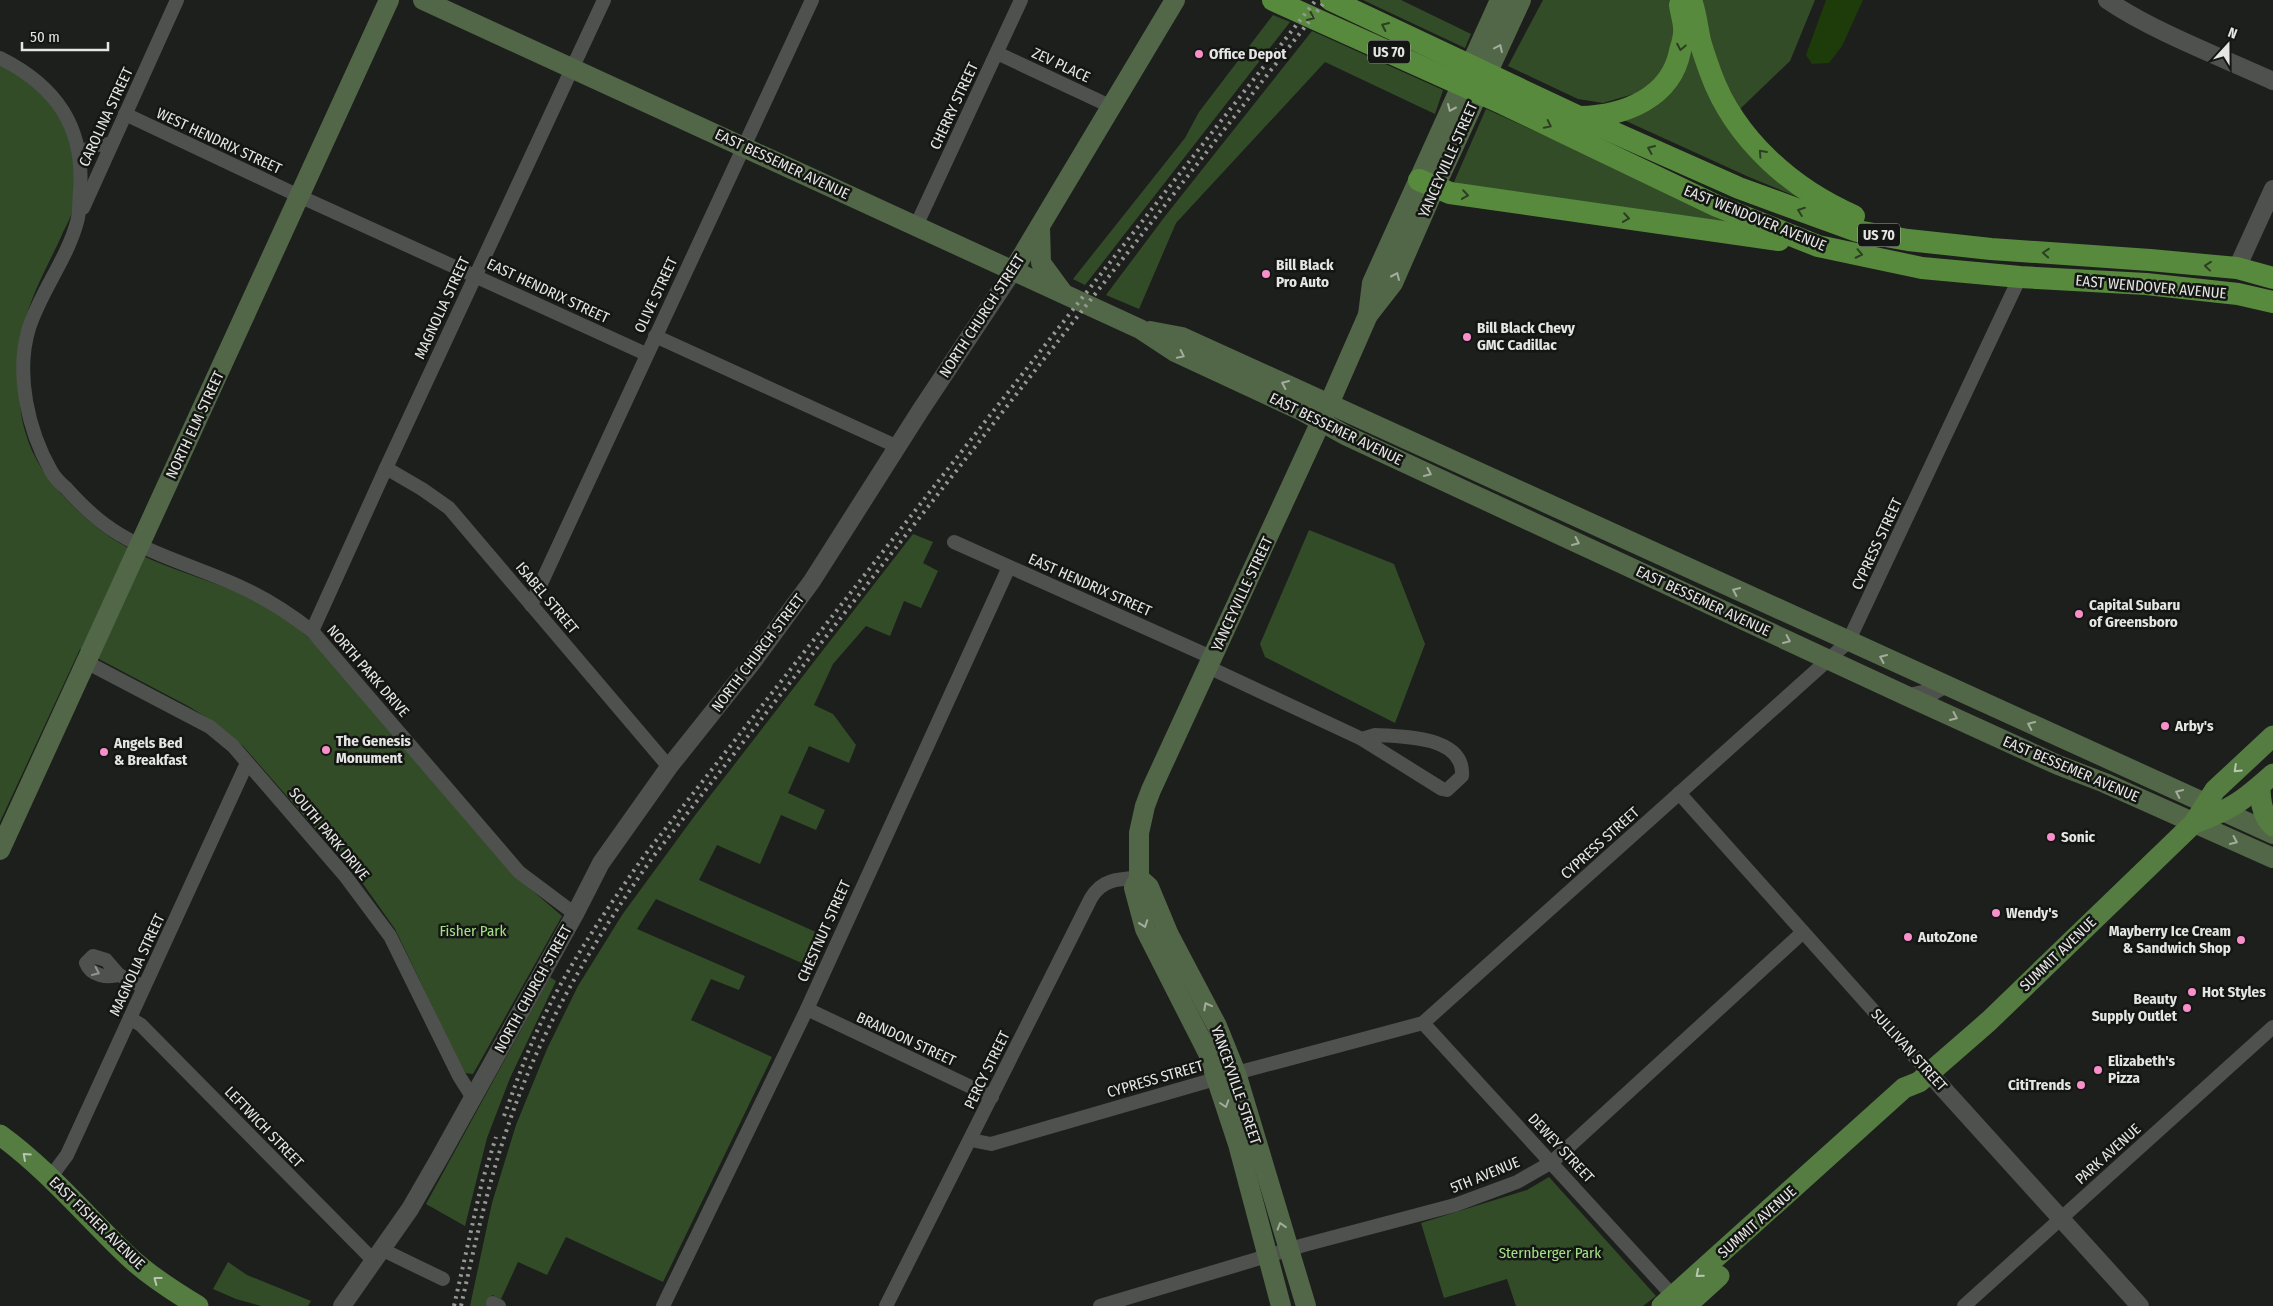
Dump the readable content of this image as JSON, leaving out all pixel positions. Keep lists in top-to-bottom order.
{
  "streets": {
    "highway": ["US 70", "EAST WENDOVER AVENUE"],
    "main road": [
      "YANCEYVILLE STREET",
      "EAST BESSEMER AVENUE",
      "NORTH CHURCH STREET",
      "NORTH ELM STREET",
      "SUMMIT AVENUE",
      "EAST FISHER AVENUE"
    ],
    "street": [
      "ZEV PLACE",
      "CHERRY STREET",
      "CAROLINA STREET",
      "WEST HENDRIX STREET",
      "EAST HENDRIX STREET",
      "OLIVE STREET",
      "MAGNOLIA STREET",
      "CYPRESS STREET",
      "ISABEL STREET",
      "NORTH PARK DRIVE",
      "SOUTH PARK DRIVE",
      "CHESTNUT STREET",
      "BRANDON STREET",
      "SULLIVAN STREET",
      "PERCY STREET",
      "LEFTWICH STREET",
      "DEWEY STREET",
      "PARK AVENUE",
      "5TH AVENUE"
    ]
  },
  "crossings": [
    ["ZEV PLACE", "CHERRY STREET"],
    ["ZEV PLACE", "NORTH CHURCH STREET"],
    ["CHERRY STREET", "EAST BESSEMER AVENUE"],
    ["CAROLINA STREET", "WEST HENDRIX STREET"],
    ["CAROLINA STREET", "NORTH ELM STREET"],
    ["CAROLINA STREET", "NORTH PARK DRIVE"],
    ["WEST HENDRIX STREET", "EAST HENDRIX STREET"],
    ["WEST HENDRIX STREET", "NORTH ELM STREET"],
    ["YANCEYVILLE STREET", "EAST BESSEMER AVENUE"],
    ["YANCEYVILLE STREET", "EAST HENDRIX STREET"],
    ["YANCEYVILLE STREET", "CYPRESS STREET"],
    ["YANCEYVILLE STREET", "PERCY STREET"],
    ["YANCEYVILLE STREET", "5TH AVENUE"],
    ["EAST BESSEMER AVENUE", "OLIVE STREET"],
    ["EAST BESSEMER AVENUE", "MAGNOLIA STREET"],
    ["EAST BESSEMER AVENUE", "NORTH CHURCH STREET"],
    ["EAST BESSEMER AVENUE", "CYPRESS STREET"],
    ["EAST BESSEMER AVENUE", "SUMMIT AVENUE"],
    ["EAST WENDOVER AVENUE", "CYPRESS STREET"],
    ["EAST HENDRIX STREET", "OLIVE STREET"],
    ["EAST HENDRIX STREET", "MAGNOLIA STREET"],
    ["EAST HENDRIX STREET", "NORTH ELM STREET"],
    ["EAST HENDRIX STREET", "CHESTNUT STREET"],
    ["OLIVE STREET", "ISABEL STREET"],
    ["MAGNOLIA STREET", "ISABEL STREET"],
    ["MAGNOLIA STREET", "NORTH PARK DRIVE"],
    ["MAGNOLIA STREET", "SOUTH PARK DRIVE"],
    ["MAGNOLIA STREET", "LEFTWICH STREET"],
    ["MAGNOLIA STREET", "EAST FISHER AVENUE"],
    ["NORTH CHURCH STREET", "ISABEL STREET"],
    ["NORTH CHURCH STREET", "NORTH PARK DRIVE"],
    ["NORTH CHURCH STREET", "SOUTH PARK DRIVE"],
    ["NORTH CHURCH STREET", "LEFTWICH STREET"],
    ["NORTH ELM STREET", "NORTH PARK DRIVE"],
    ["NORTH ELM STREET", "SOUTH PARK DRIVE"],
    ["CYPRESS STREET", "SULLIVAN STREET"],
    ["CYPRESS STREET", "PERCY STREET"],
    ["CYPRESS STREET", "DEWEY STREET"],
    ["CHESTNUT STREET", "BRANDON STREET"],
    ["SUMMIT AVENUE", "SULLIVAN STREET"],
    ["SUMMIT AVENUE", "DEWEY STREET"],
    ["BRANDON STREET", "PERCY STREET"],
    ["SULLIVAN STREET", "PARK AVENUE"],
    ["SULLIVAN STREET", "5TH AVENUE"],
    ["DEWEY STREET", "5TH AVENUE"]
  ],
  "one_way": ["EAST FISHER AVENUE"],
  "parks": ["Fisher Park", "Sternberger Park"],
  "places": [
    "Office Depot",
    "Bill Black Pro Auto",
    "Bill Black Chevy GMC Cadillac",
    "Capital Subaru of Greensboro",
    "Arby's",
    "The Genesis Monument",
    "Angels Bed & Breakfast",
    "Sonic",
    "Wendy's",
    "AutoZone",
    "Mayberry Ice Cream & Sandwich Shop",
    "Hot Styles",
    "Beauty Supply Outlet",
    "Elizabeth's Pizza",
    "CitiTrends"
  ],
  "scale_bar": "50 m",
  "north": "top"
}
